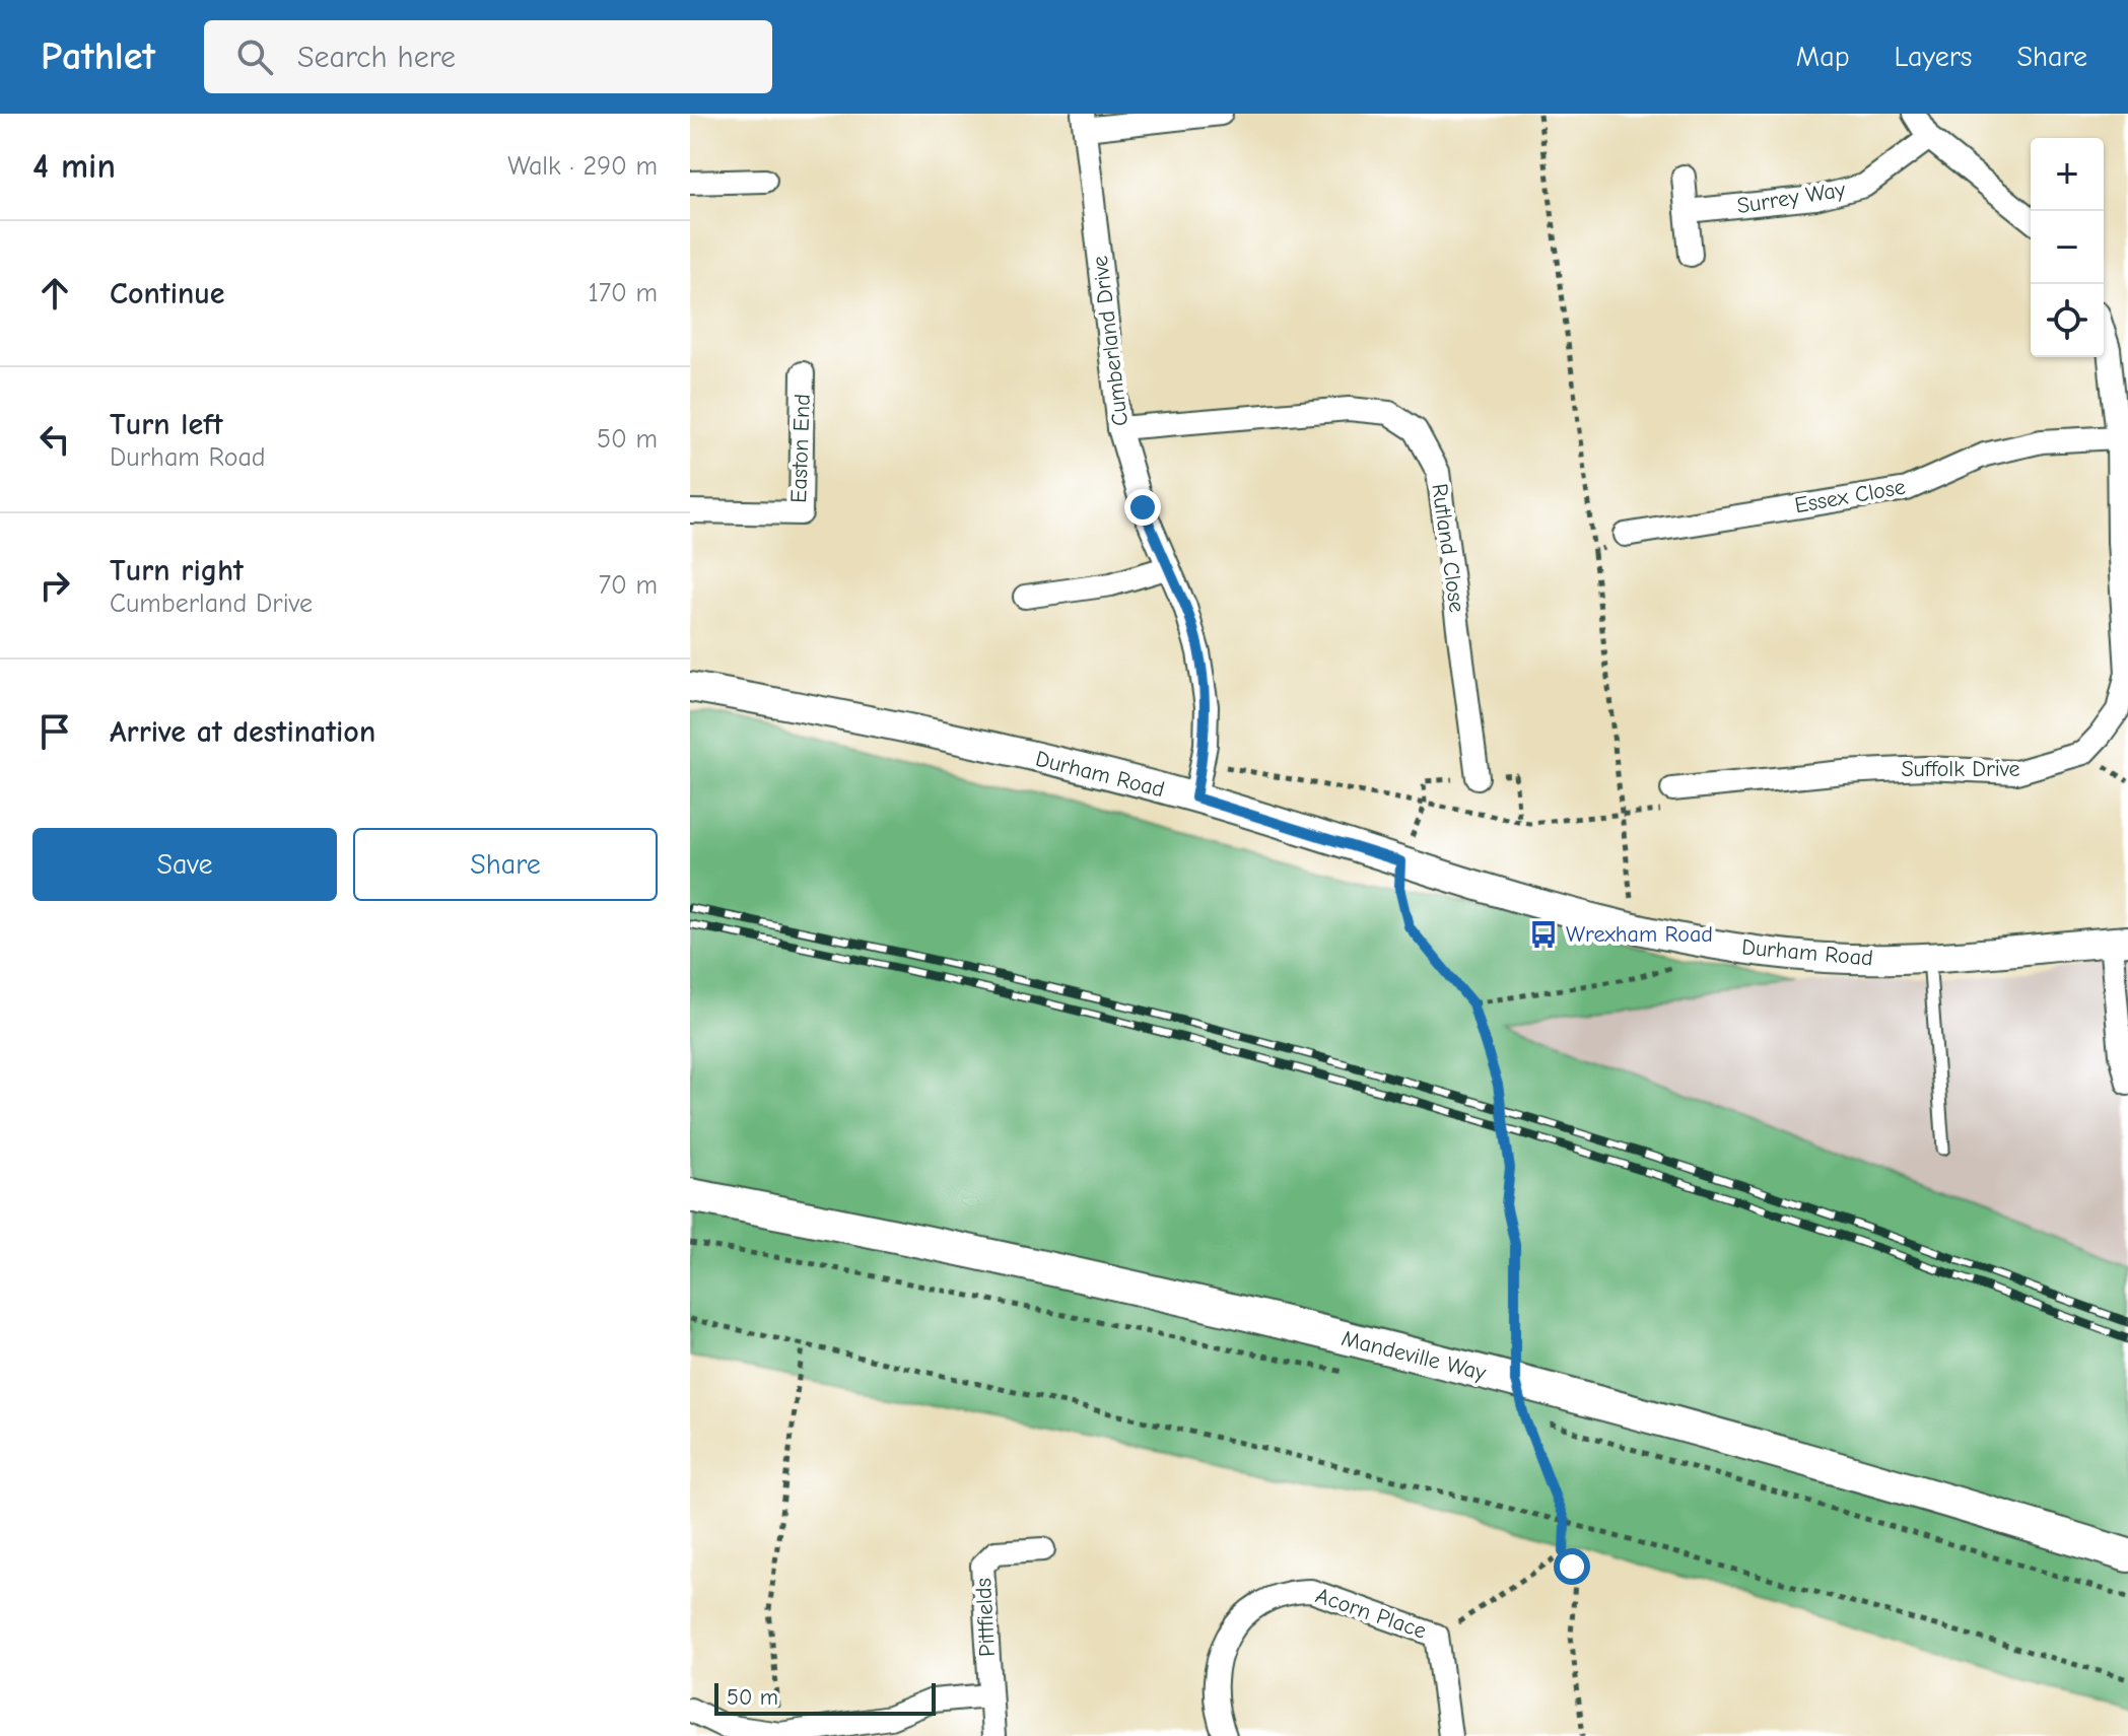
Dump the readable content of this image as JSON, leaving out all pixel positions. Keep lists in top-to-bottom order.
{
  "streets": {
    "main road": ["Mandeville Way"],
    "street": [
      "Surrey Way",
      "Cumberland Drive",
      "Easton End",
      "Essex Close",
      "Rutland Close",
      "Suffolk Drive",
      "Durham Road",
      "Acorn Place",
      "Pittfields"
    ]
  },
  "crossings": [
    ["Cumberland Drive", "Rutland Close"],
    ["Cumberland Drive", "Durham Road"],
    ["Essex Close", "Suffolk Drive"]
  ],
  "places": {
    "bus stop": ["Wrexham Road"]
  },
  "scale_bar": "50 m",
  "page": {
    "header": "Pathlet",
    "search": "Search here",
    "nav": ["Map", "Layers", "Share"],
    "heading": ["4 min", "Walk · 290 m"],
    "map_buttons": ["+", "−"],
    "list": [
      ["Continue", "170 m"],
      ["Turn left", "Durham Road", "50 m"],
      ["Turn right", "Cumberland Drive", "70 m"],
      "Arrive at destination"
    ],
    "buttons": ["Save", "Share"],
    "scale": "50 m"
  }
}
